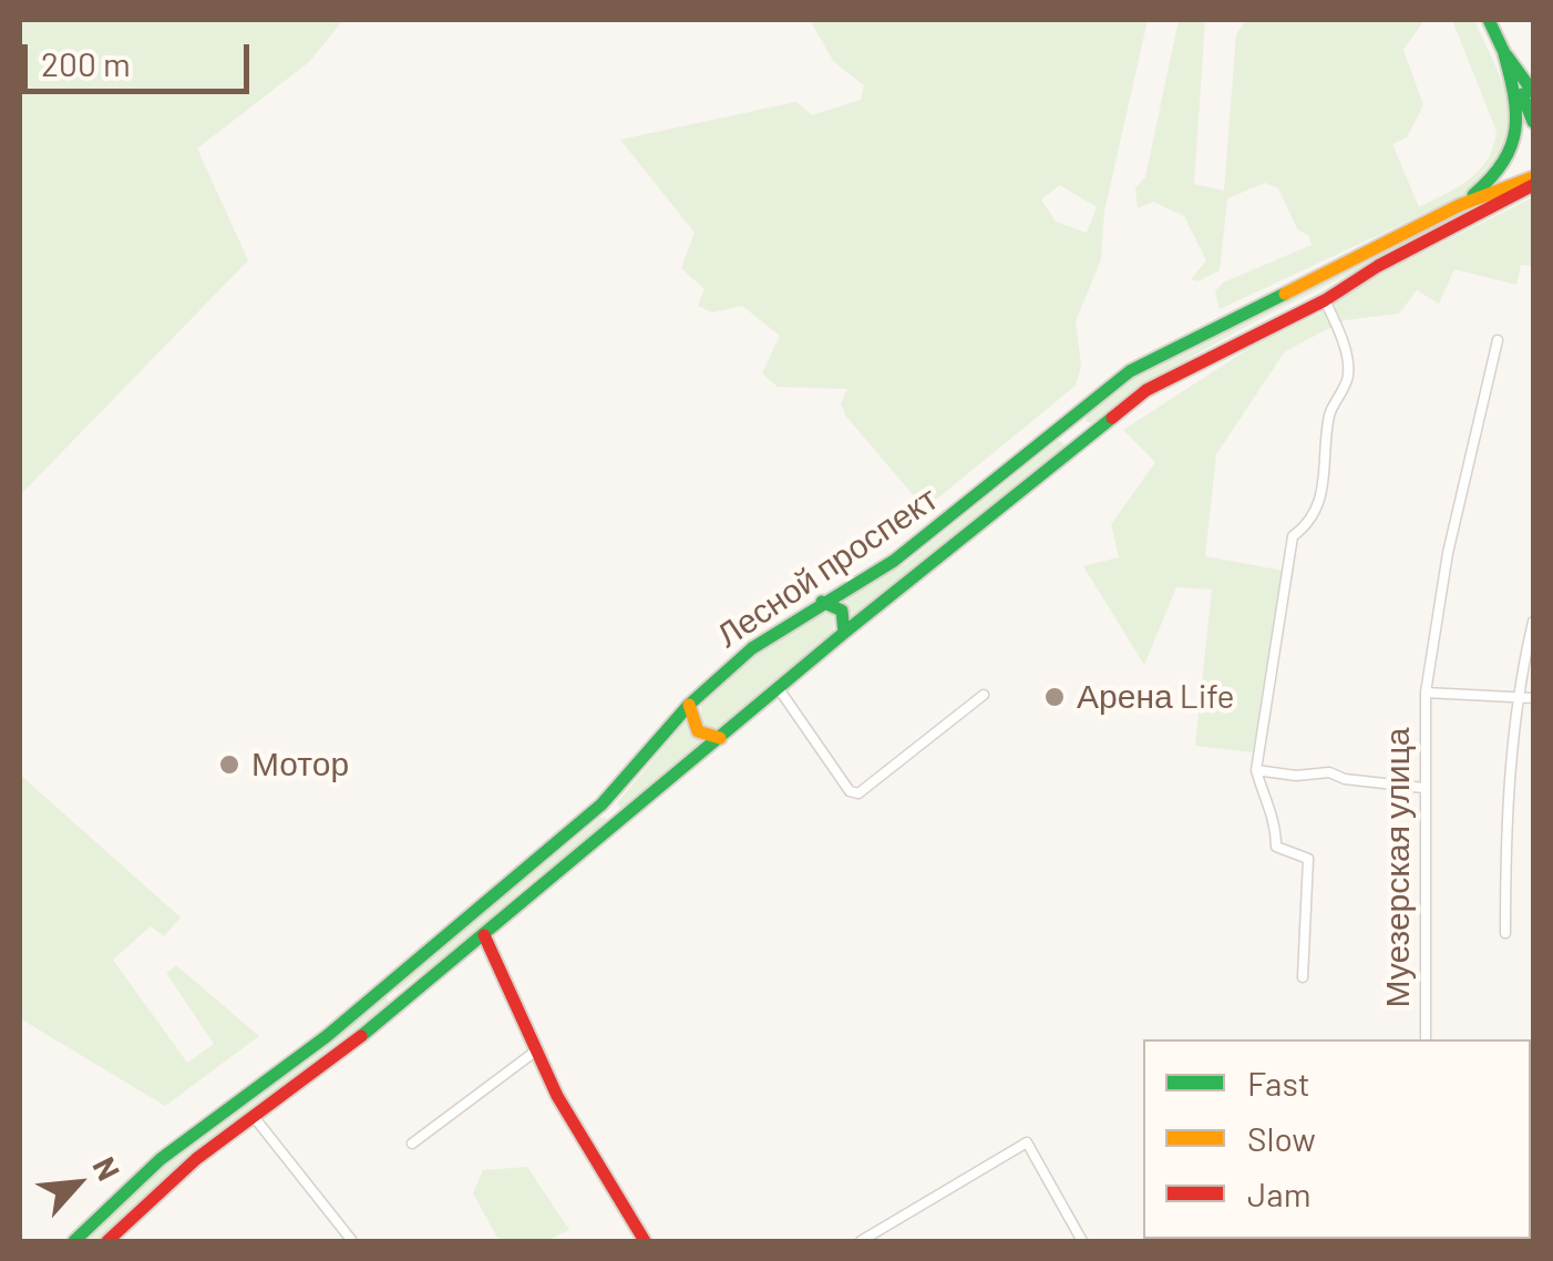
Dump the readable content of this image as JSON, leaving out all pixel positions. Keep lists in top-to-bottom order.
{
  "streets": {
    "main road": ["Лесной проспект"],
    "street": ["Муезерская улица"]
  },
  "places": ["Арена Life", "Мотор"],
  "legend": ["Fast", "Slow", "Jam"],
  "scale_bar": "200 m",
  "north": "top right"
}
